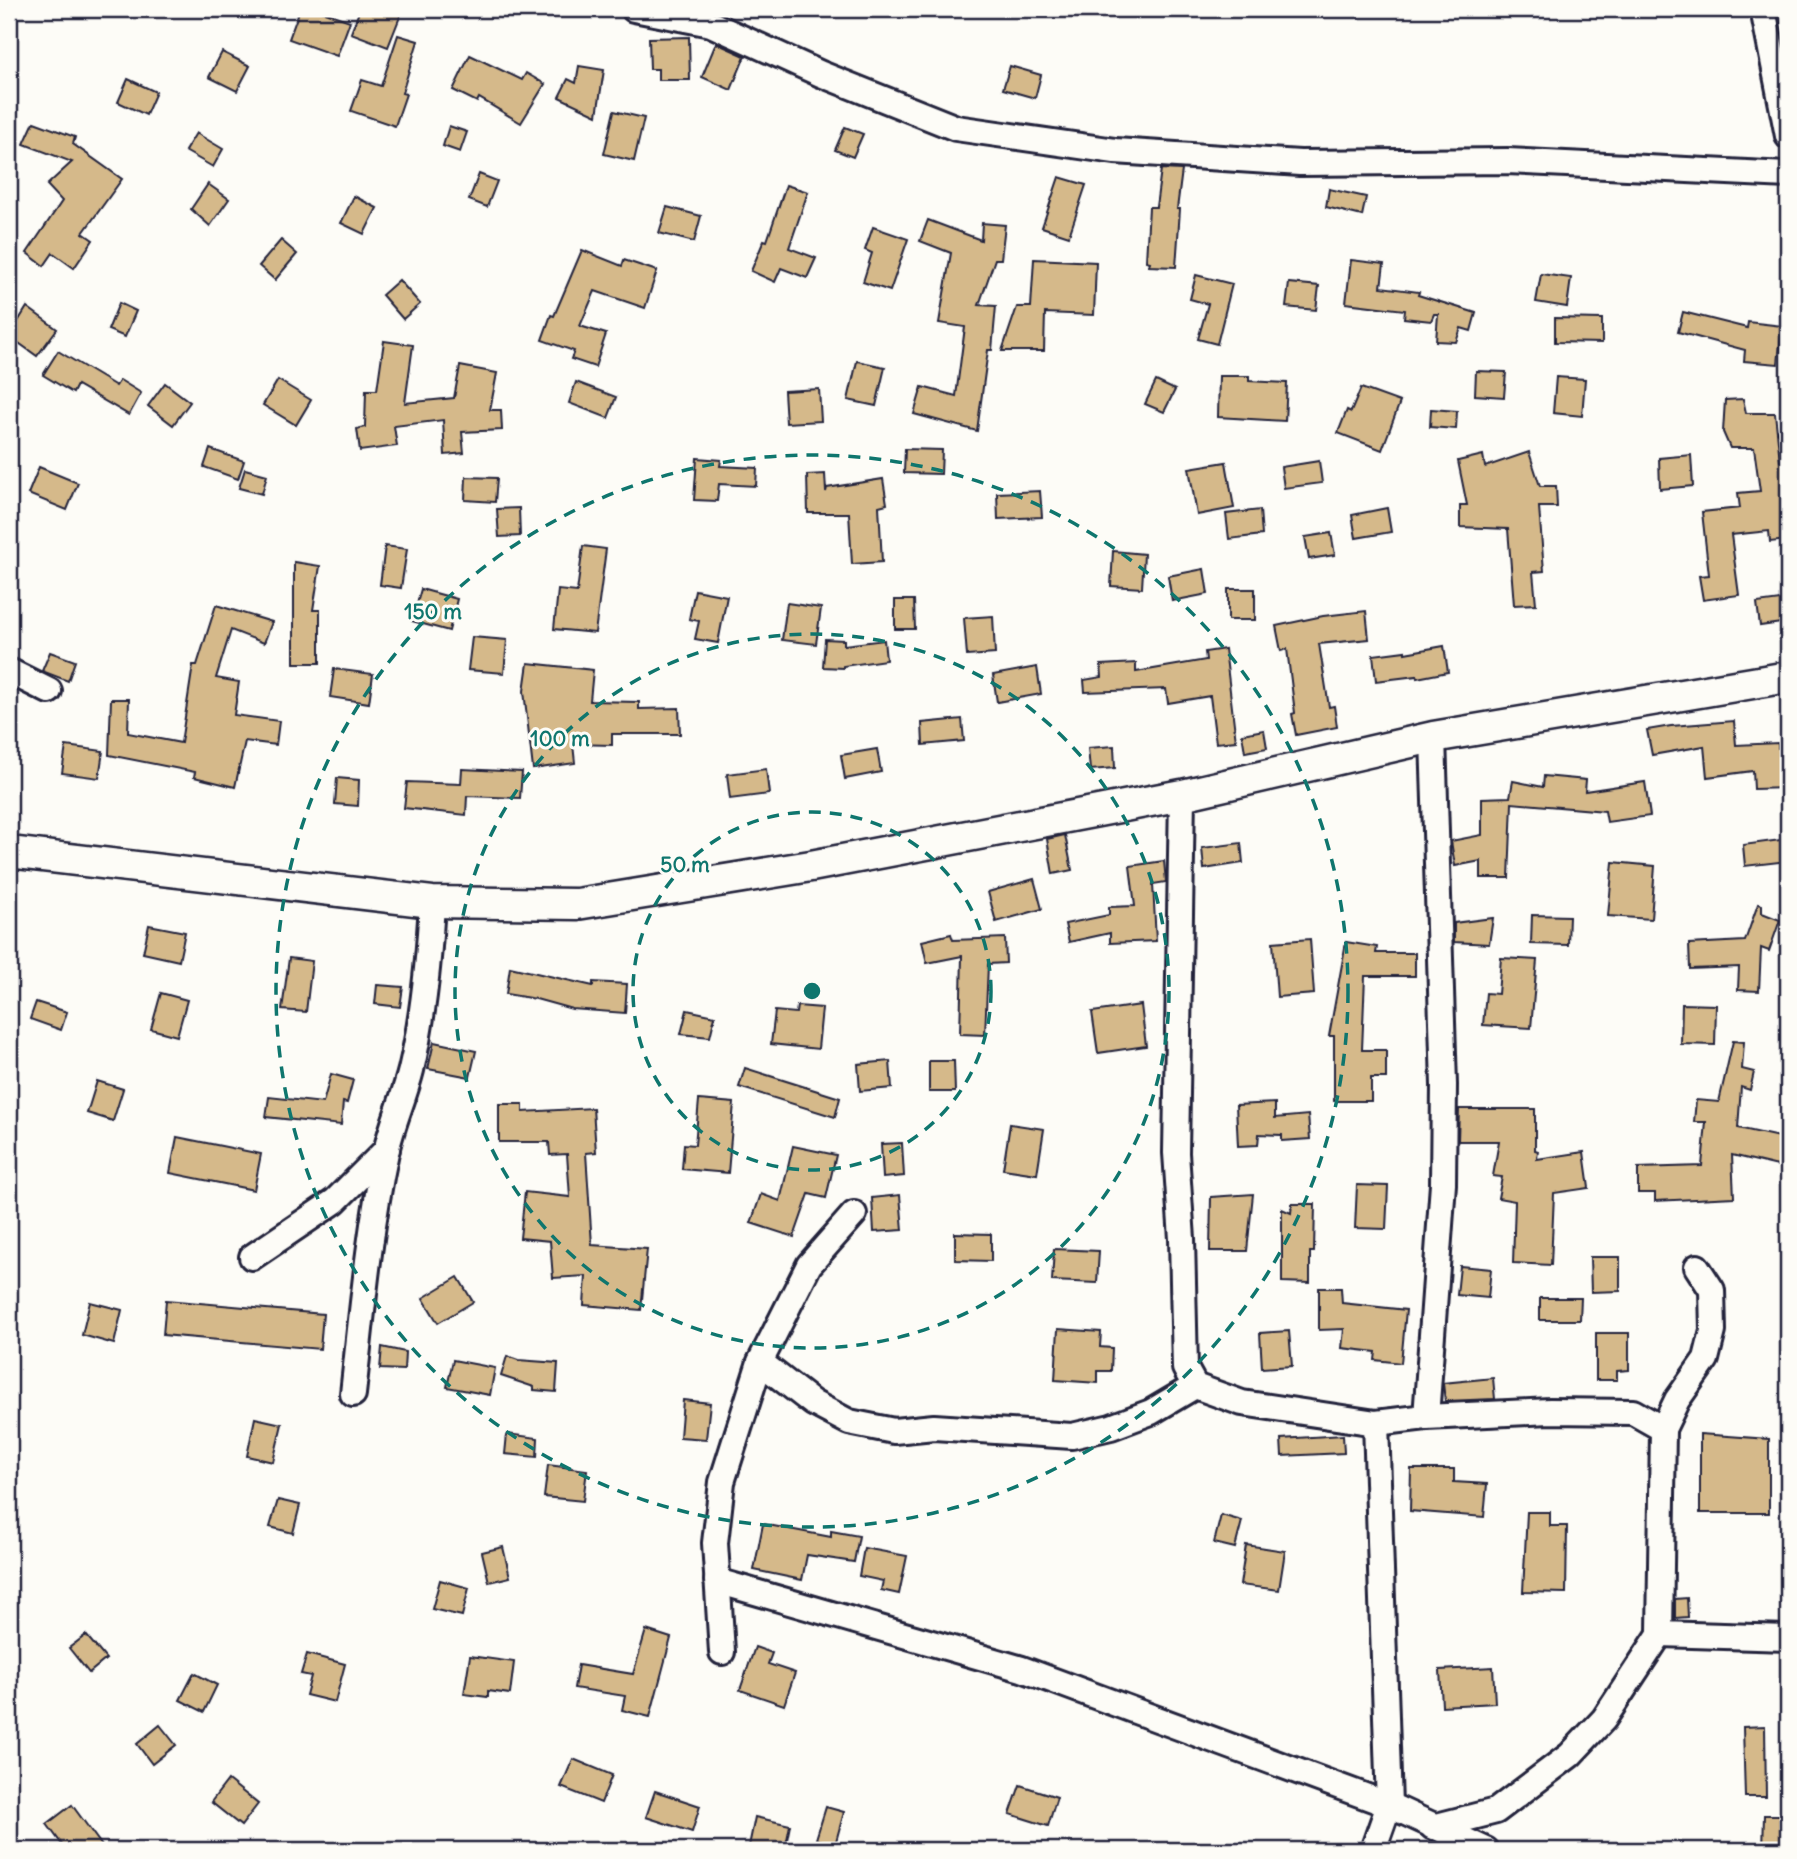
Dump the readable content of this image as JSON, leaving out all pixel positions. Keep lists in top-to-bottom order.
{
  "rings": ["150 m", "100 m", "50 m"]
}
